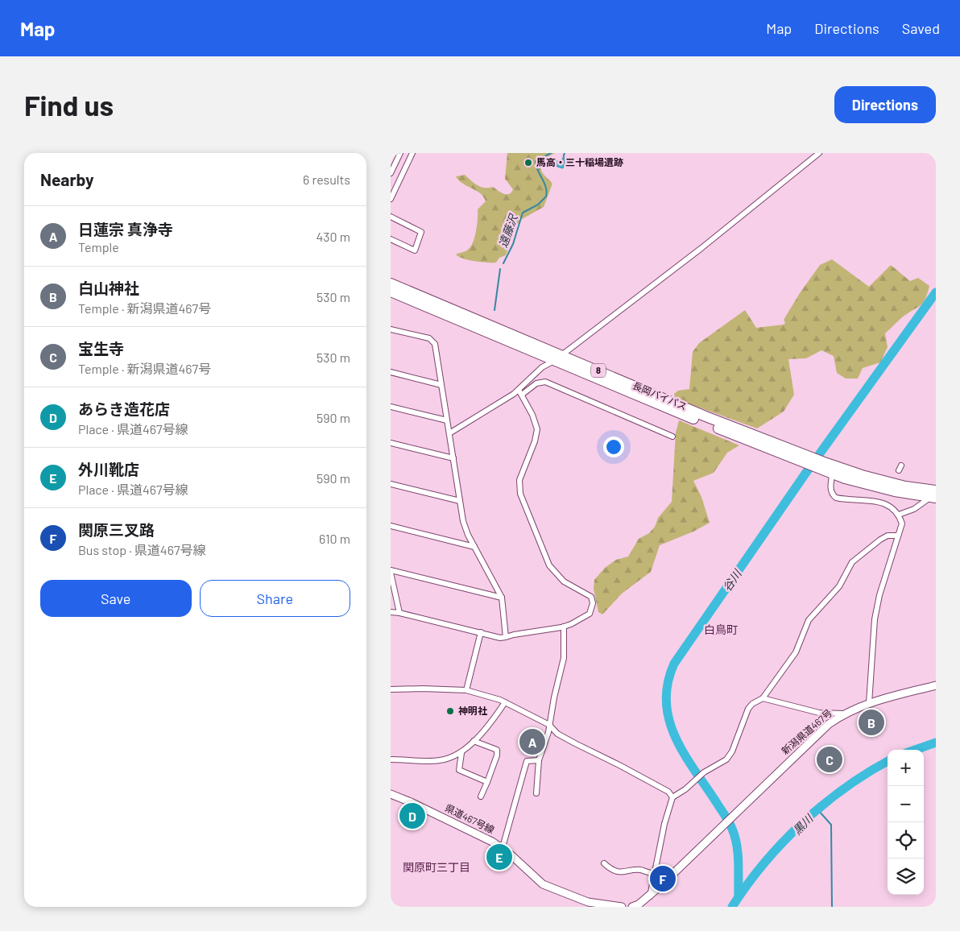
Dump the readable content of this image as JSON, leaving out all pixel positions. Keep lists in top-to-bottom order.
{
  "streets": {
    "highway": ["8", "長岡バイパス"],
    "main road": ["新潟県道467号", "県道467号線"]
  },
  "districts": ["白鳥町", "関原町三丁目"],
  "water": ["遠藤沢", "谷川", "黒川"],
  "places": ["馬高・三十稲場遺跡", "神明社"],
  "page": {
    "header": "Map",
    "nav": ["Map", "Directions", "Saved"],
    "buttons": [
      "Directions",
      ["Save", "Share"]
    ],
    "title": "Find us",
    "heading": ["Nearby", "6 results"],
    "list": [
      {
        "mark": "A",
        "name": "日蓮宗 真浄寺",
        "note": "Temple",
        "value": "430 m"
      },
      {
        "mark": "B",
        "name": "白山神社",
        "note": "Temple · 新潟県道467号",
        "value": "530 m"
      },
      {
        "mark": "C",
        "name": "宝生寺",
        "note": "Temple · 新潟県道467号",
        "value": "530 m"
      },
      {
        "mark": "D",
        "name": "あらき造花店",
        "note": "Place · 県道467号線",
        "value": "590 m"
      },
      {
        "mark": "E",
        "name": "外川靴店",
        "note": "Place · 県道467号線",
        "value": "590 m"
      },
      {
        "mark": "F",
        "name": "関原三叉路",
        "note": "Bus stop · 県道467号線",
        "value": "610 m"
      }
    ],
    "pins": [
      "B",
      "A",
      "C",
      "D",
      "E",
      "F"
    ],
    "map_buttons": ["+", "−"]
  }
}
